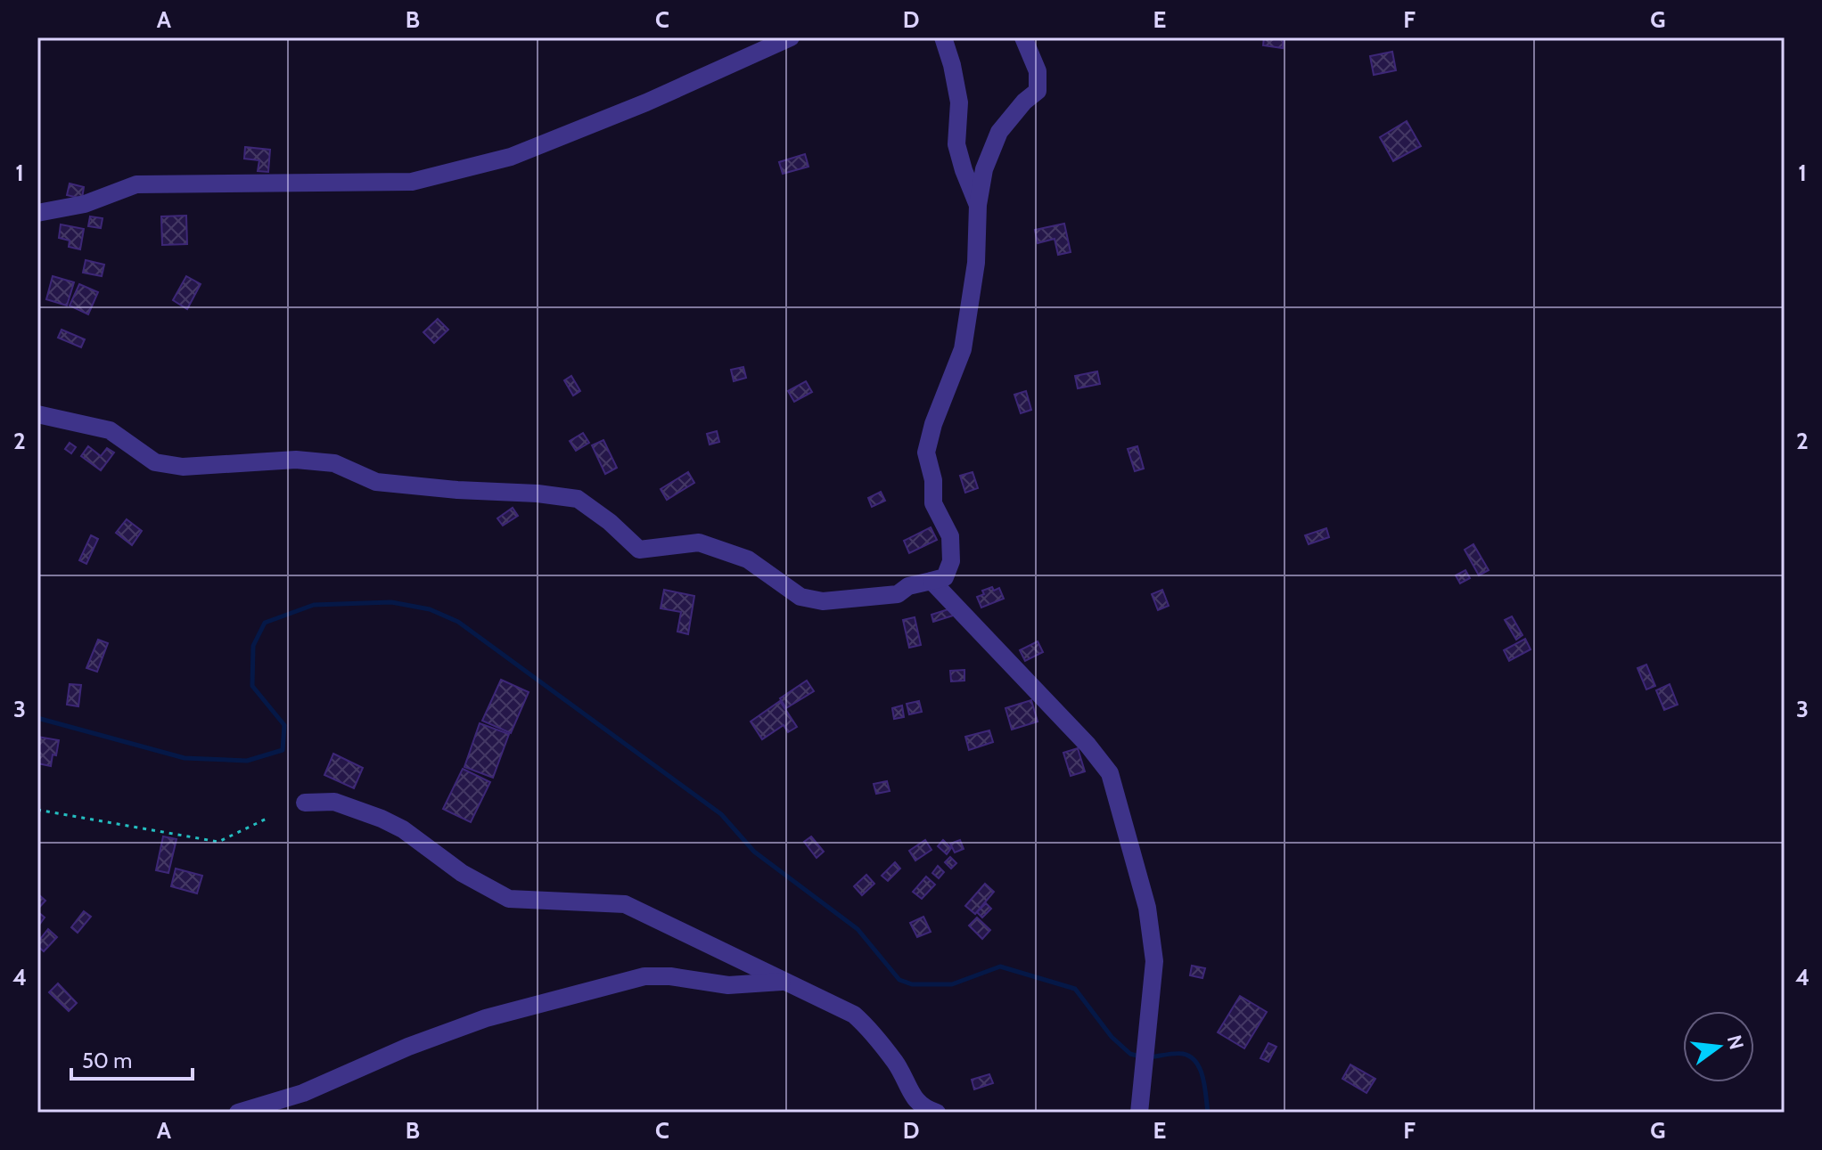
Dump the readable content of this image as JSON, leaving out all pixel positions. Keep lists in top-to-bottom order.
{
  "scale_bar": "50 m",
  "north": "right",
  "grid": {
    "columns": [
      "A",
      "B",
      "C",
      "D",
      "E",
      "F",
      "G"
    ],
    "rows": [
      "1",
      "2",
      "3",
      "4"
    ]
  }
}
